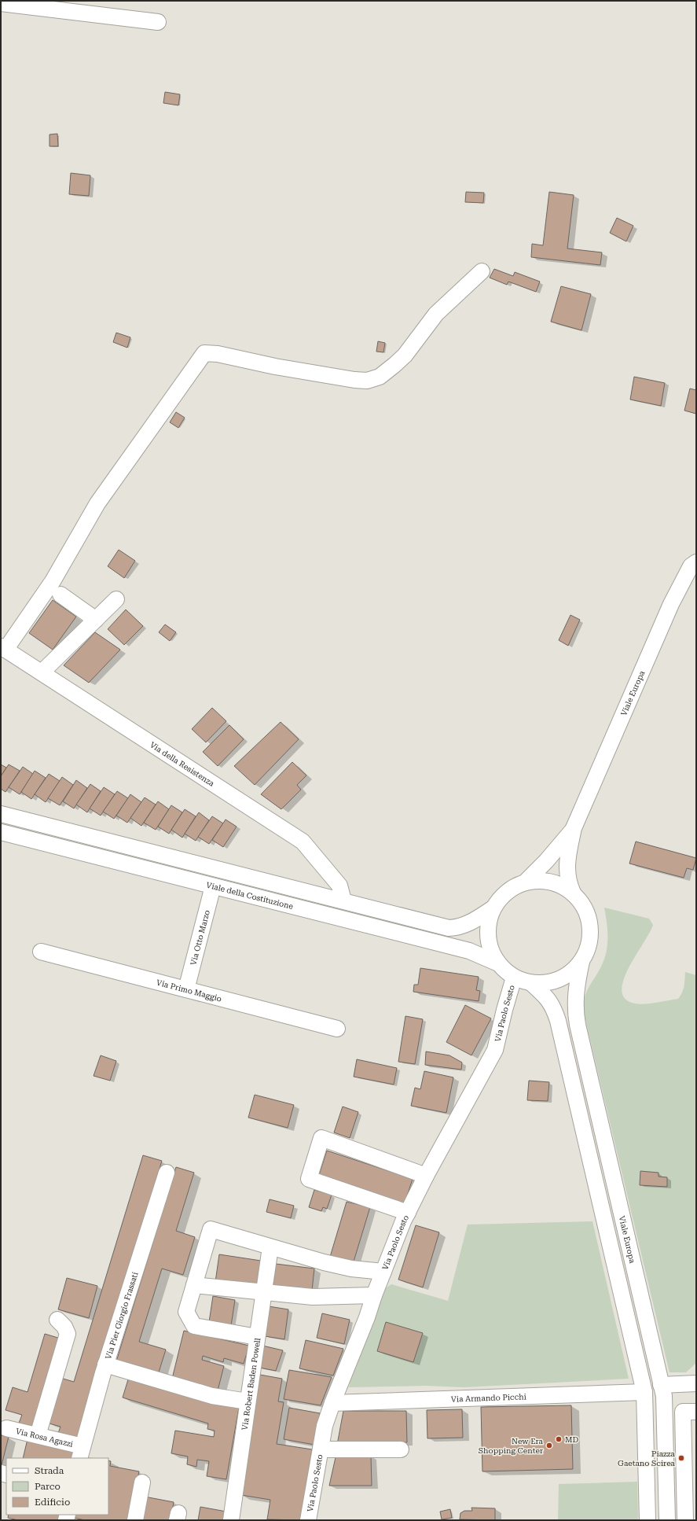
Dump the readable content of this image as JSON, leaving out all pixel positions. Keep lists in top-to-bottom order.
{
  "streets": {
    "street": [
      "Viale Europa",
      "Via della Resistenza",
      "Viale della Costituzione",
      "Via Otto Marzo",
      "Via Primo Maggio",
      "Via Paolo Sesto",
      "Via Pier Giorgio Frassati",
      "Via Robert Baden Powell",
      "Via Armando Picchi",
      "Via Rosa Agazzi"
    ]
  },
  "crossings": [
    ["Viale Europa", "Viale della Costituzione"],
    ["Viale Europa", "Via Paolo Sesto"],
    ["Viale della Costituzione", "Via Otto Marzo"],
    ["Viale della Costituzione", "Via Paolo Sesto"],
    ["Via Otto Marzo", "Via Primo Maggio"],
    ["Via Paolo Sesto", "Via Armando Picchi"],
    ["Via Pier Giorgio Frassati", "Via Rosa Agazzi"]
  ],
  "places": ["MD", "New Era Shopping Center", "Piazza Gaetano Scirea"],
  "legend": ["Strada", "Parco", "Edificio"]
}
